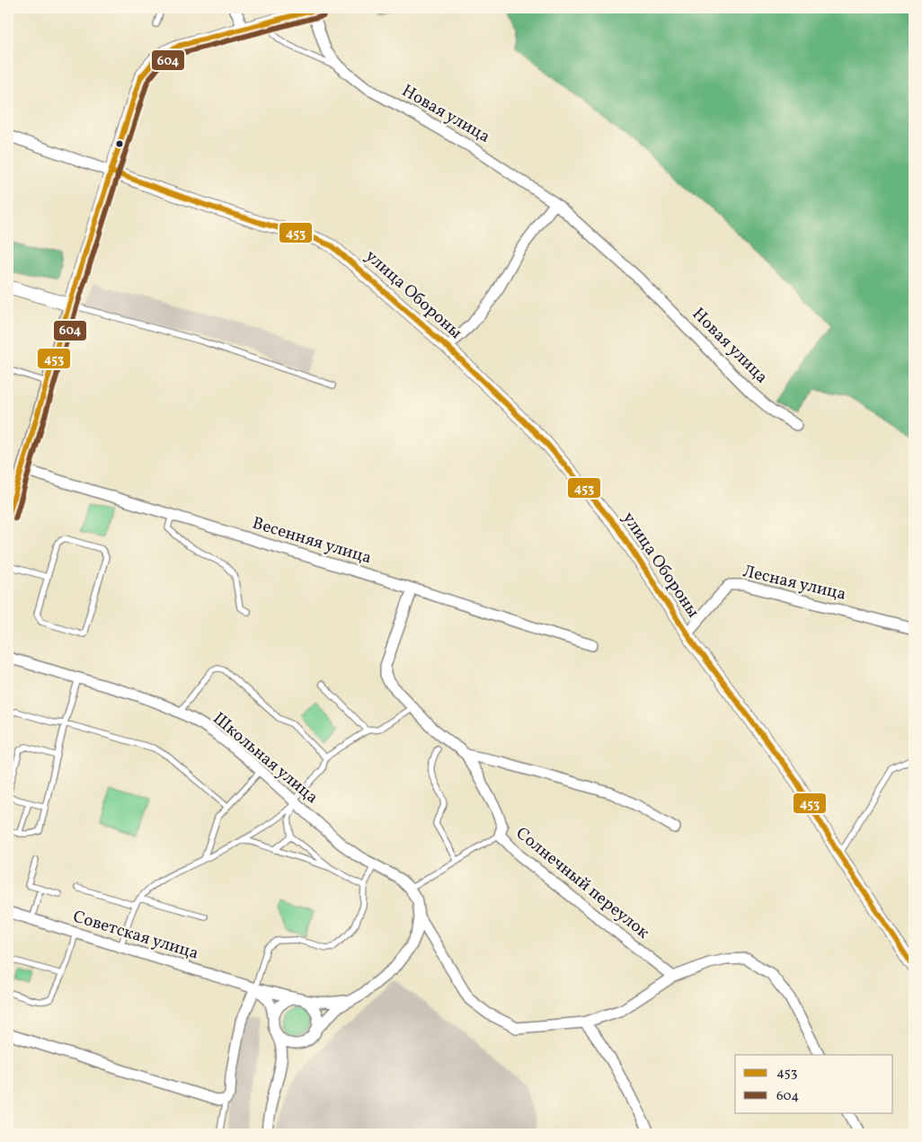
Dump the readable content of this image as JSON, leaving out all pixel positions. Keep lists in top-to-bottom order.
{
  "streets": {
    "street": [
      "Новая улица",
      "улица Обороны",
      "Весенняя улица",
      "Лесная улица",
      "Школьная улица",
      "Солнечный переулок",
      "Советская улица"
    ]
  },
  "crossings": [
    ["Новая улица", "улица Обороны"],
    ["улица Обороны", "Лесная улица"]
  ],
  "lines": ["transit line 453", "transit line 604"],
  "legend": ["453", "604"]
}
